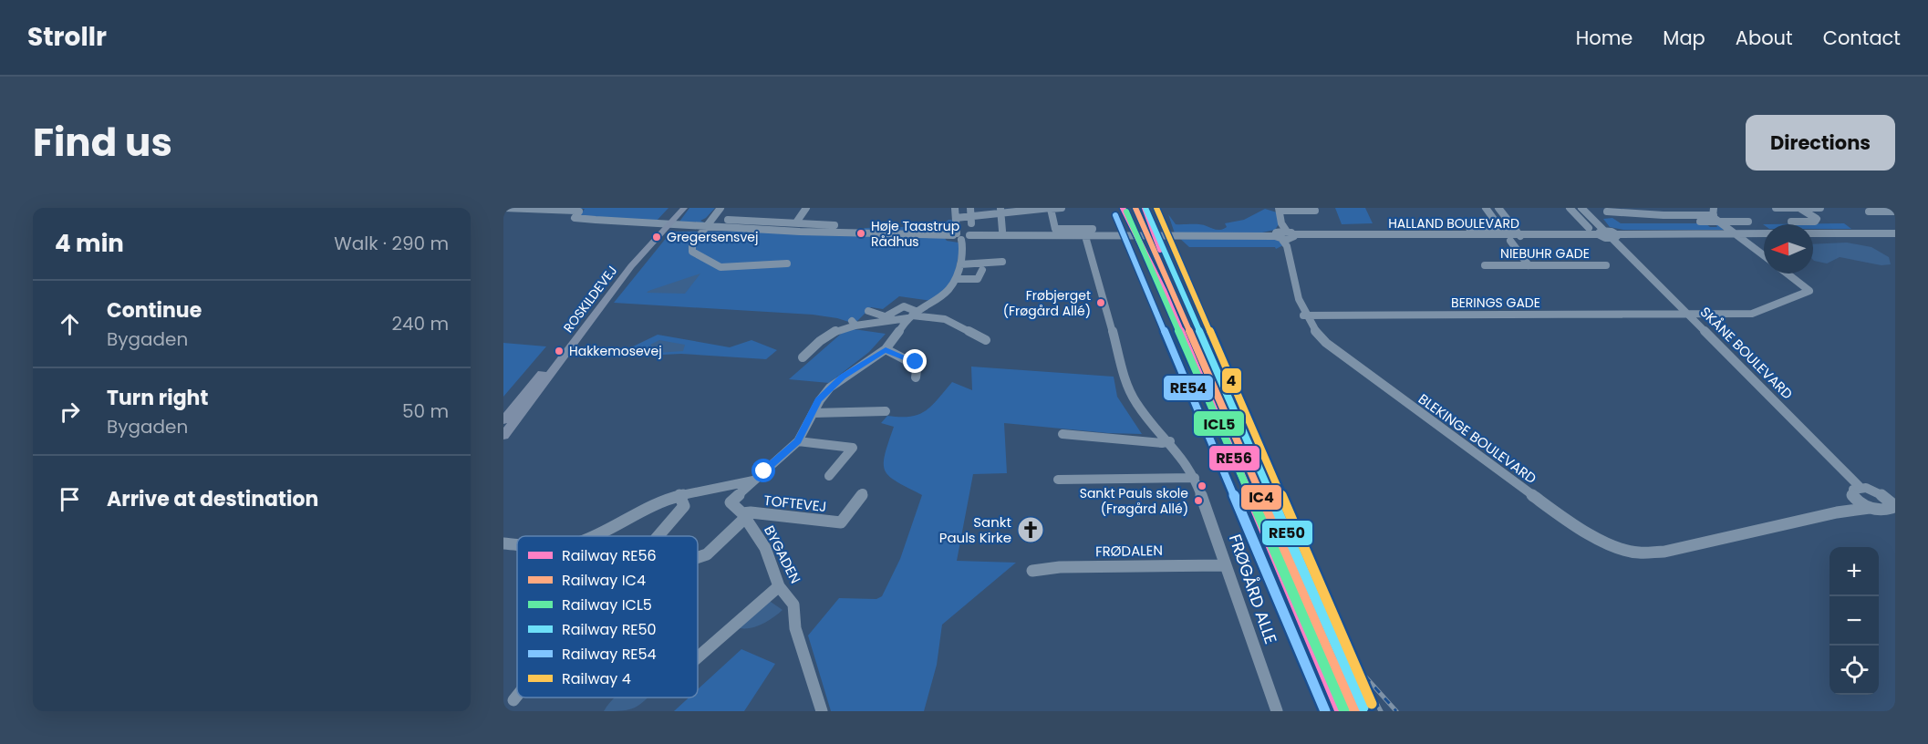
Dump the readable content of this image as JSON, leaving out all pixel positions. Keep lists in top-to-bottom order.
{
  "streets": {
    "main road": ["ROSKILDEVEJ"],
    "street": [
      "HALLAND BOULEVARD",
      "NIEBUHR GADE",
      "BERINGS GADE",
      "SKÅNE BOULEVARD",
      "BLEKINGE BOULEVARD",
      "TOFTEVEJ",
      "FRØDALEN",
      "BYGADEN",
      "FRØGÅRD ALLE"
    ]
  },
  "crossings": [
    ["HALLAND BOULEVARD", "ROSKILDEVEJ"],
    ["HALLAND BOULEVARD", "SKÅNE BOULEVARD"],
    ["HALLAND BOULEVARD", "BLEKINGE BOULEVARD"],
    ["HALLAND BOULEVARD", "FRØGÅRD ALLE"],
    ["BERINGS GADE", "SKÅNE BOULEVARD"],
    ["BERINGS GADE", "BLEKINGE BOULEVARD"],
    ["TOFTEVEJ", "BYGADEN"],
    ["FRØDALEN", "FRØGÅRD ALLE"]
  ],
  "places": {
    "other": [
      "Høje Taastrup Rådhus",
      "Gregersensvej",
      "Frøbjerget (Frøgård Allé)",
      "Hakkemosevej",
      "Sankt Pauls skole (Frøgård Allé)"
    ],
    "church": ["Sankt Pauls Kirke"]
  },
  "lines": [
    "rail line RE56",
    "rail line IC4",
    "rail line RE50",
    "rail line 4",
    "rail line ICL5",
    "rail line RE54"
  ],
  "legend": [
    "Railway RE56",
    "Railway IC4",
    "Railway ICL5",
    "Railway RE50",
    "Railway RE54",
    "Railway 4"
  ],
  "north": "left",
  "page": {
    "header": "Strollr",
    "nav": [
      "Home",
      "Map",
      "About",
      "Contact"
    ],
    "title": "Find us",
    "buttons": "Directions",
    "heading": ["4 min", "Walk · 290 m"],
    "list": [
      ["Continue", "Bygaden", "240 m"],
      ["Turn right", "Bygaden", "50 m"],
      "Arrive at destination"
    ],
    "map_buttons": ["+", "−"]
  }
}
